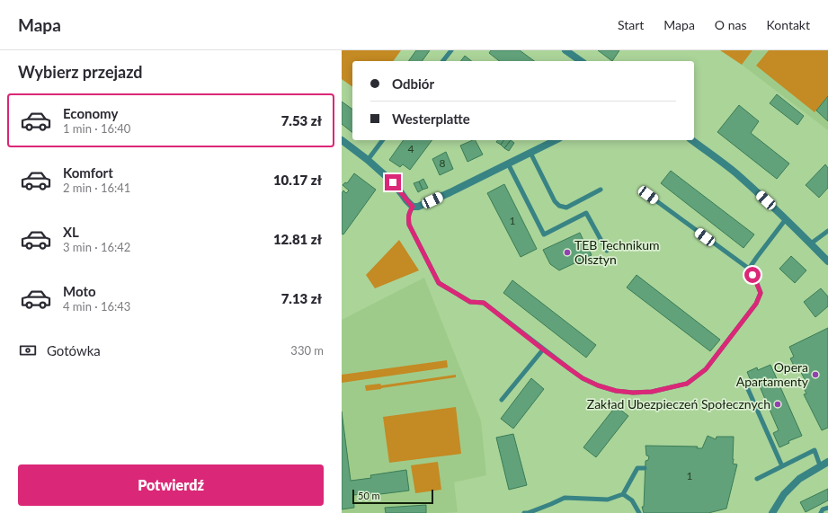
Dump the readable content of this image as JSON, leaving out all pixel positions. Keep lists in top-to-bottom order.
{
  "places": ["TEB Technikum Olsztyn", "Opera Apartamenty", "Zakład Ubezpieczeń Społecznych"],
  "house_numbers": [
    "4",
    "8",
    "1",
    "1"
  ],
  "scale_bar": "50 m",
  "page": {
    "header": "Mapa",
    "nav": [
      "Start",
      "Mapa",
      "O nas",
      "Kontakt"
    ],
    "heading": "Wybierz przejazd",
    "banner": ["Odbiór", "Westerplatte"],
    "list": [
      {
        "name": "Economy",
        "note": "1 min · 16:40",
        "value": "7.53 zł"
      },
      {
        "name": "Komfort",
        "note": "2 min · 16:41",
        "value": "10.17 zł"
      },
      {
        "name": "XL",
        "note": "3 min · 16:42",
        "value": "12.81 zł"
      },
      {
        "name": "Moto",
        "note": "4 min · 16:43",
        "value": "7.13 zł"
      }
    ],
    "pay": ["Gotówka", "330 m"],
    "buttons": "Potwierdź",
    "scale": "50 m"
  }
}
